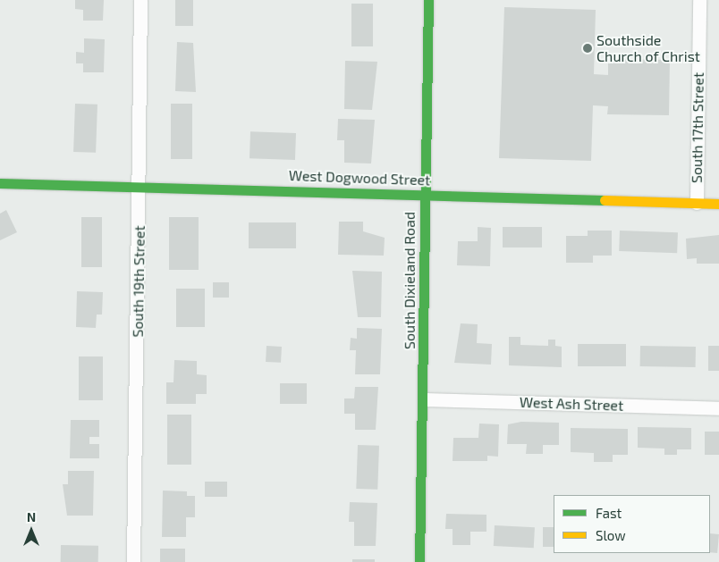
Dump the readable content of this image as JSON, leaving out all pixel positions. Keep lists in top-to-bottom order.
{
  "streets": {
    "street": [
      "South 17th Street",
      "West Dogwood Street",
      "South Dixieland Road",
      "South 19th Street",
      "West Ash Street"
    ]
  },
  "crossings": [
    ["South 17th Street", "West Dogwood Street"],
    ["West Dogwood Street", "South Dixieland Road"],
    ["West Dogwood Street", "South 19th Street"],
    ["South Dixieland Road", "West Ash Street"]
  ],
  "places": ["Southside Church of Christ"],
  "legend": ["Fast", "Slow"],
  "north": "top"
}
